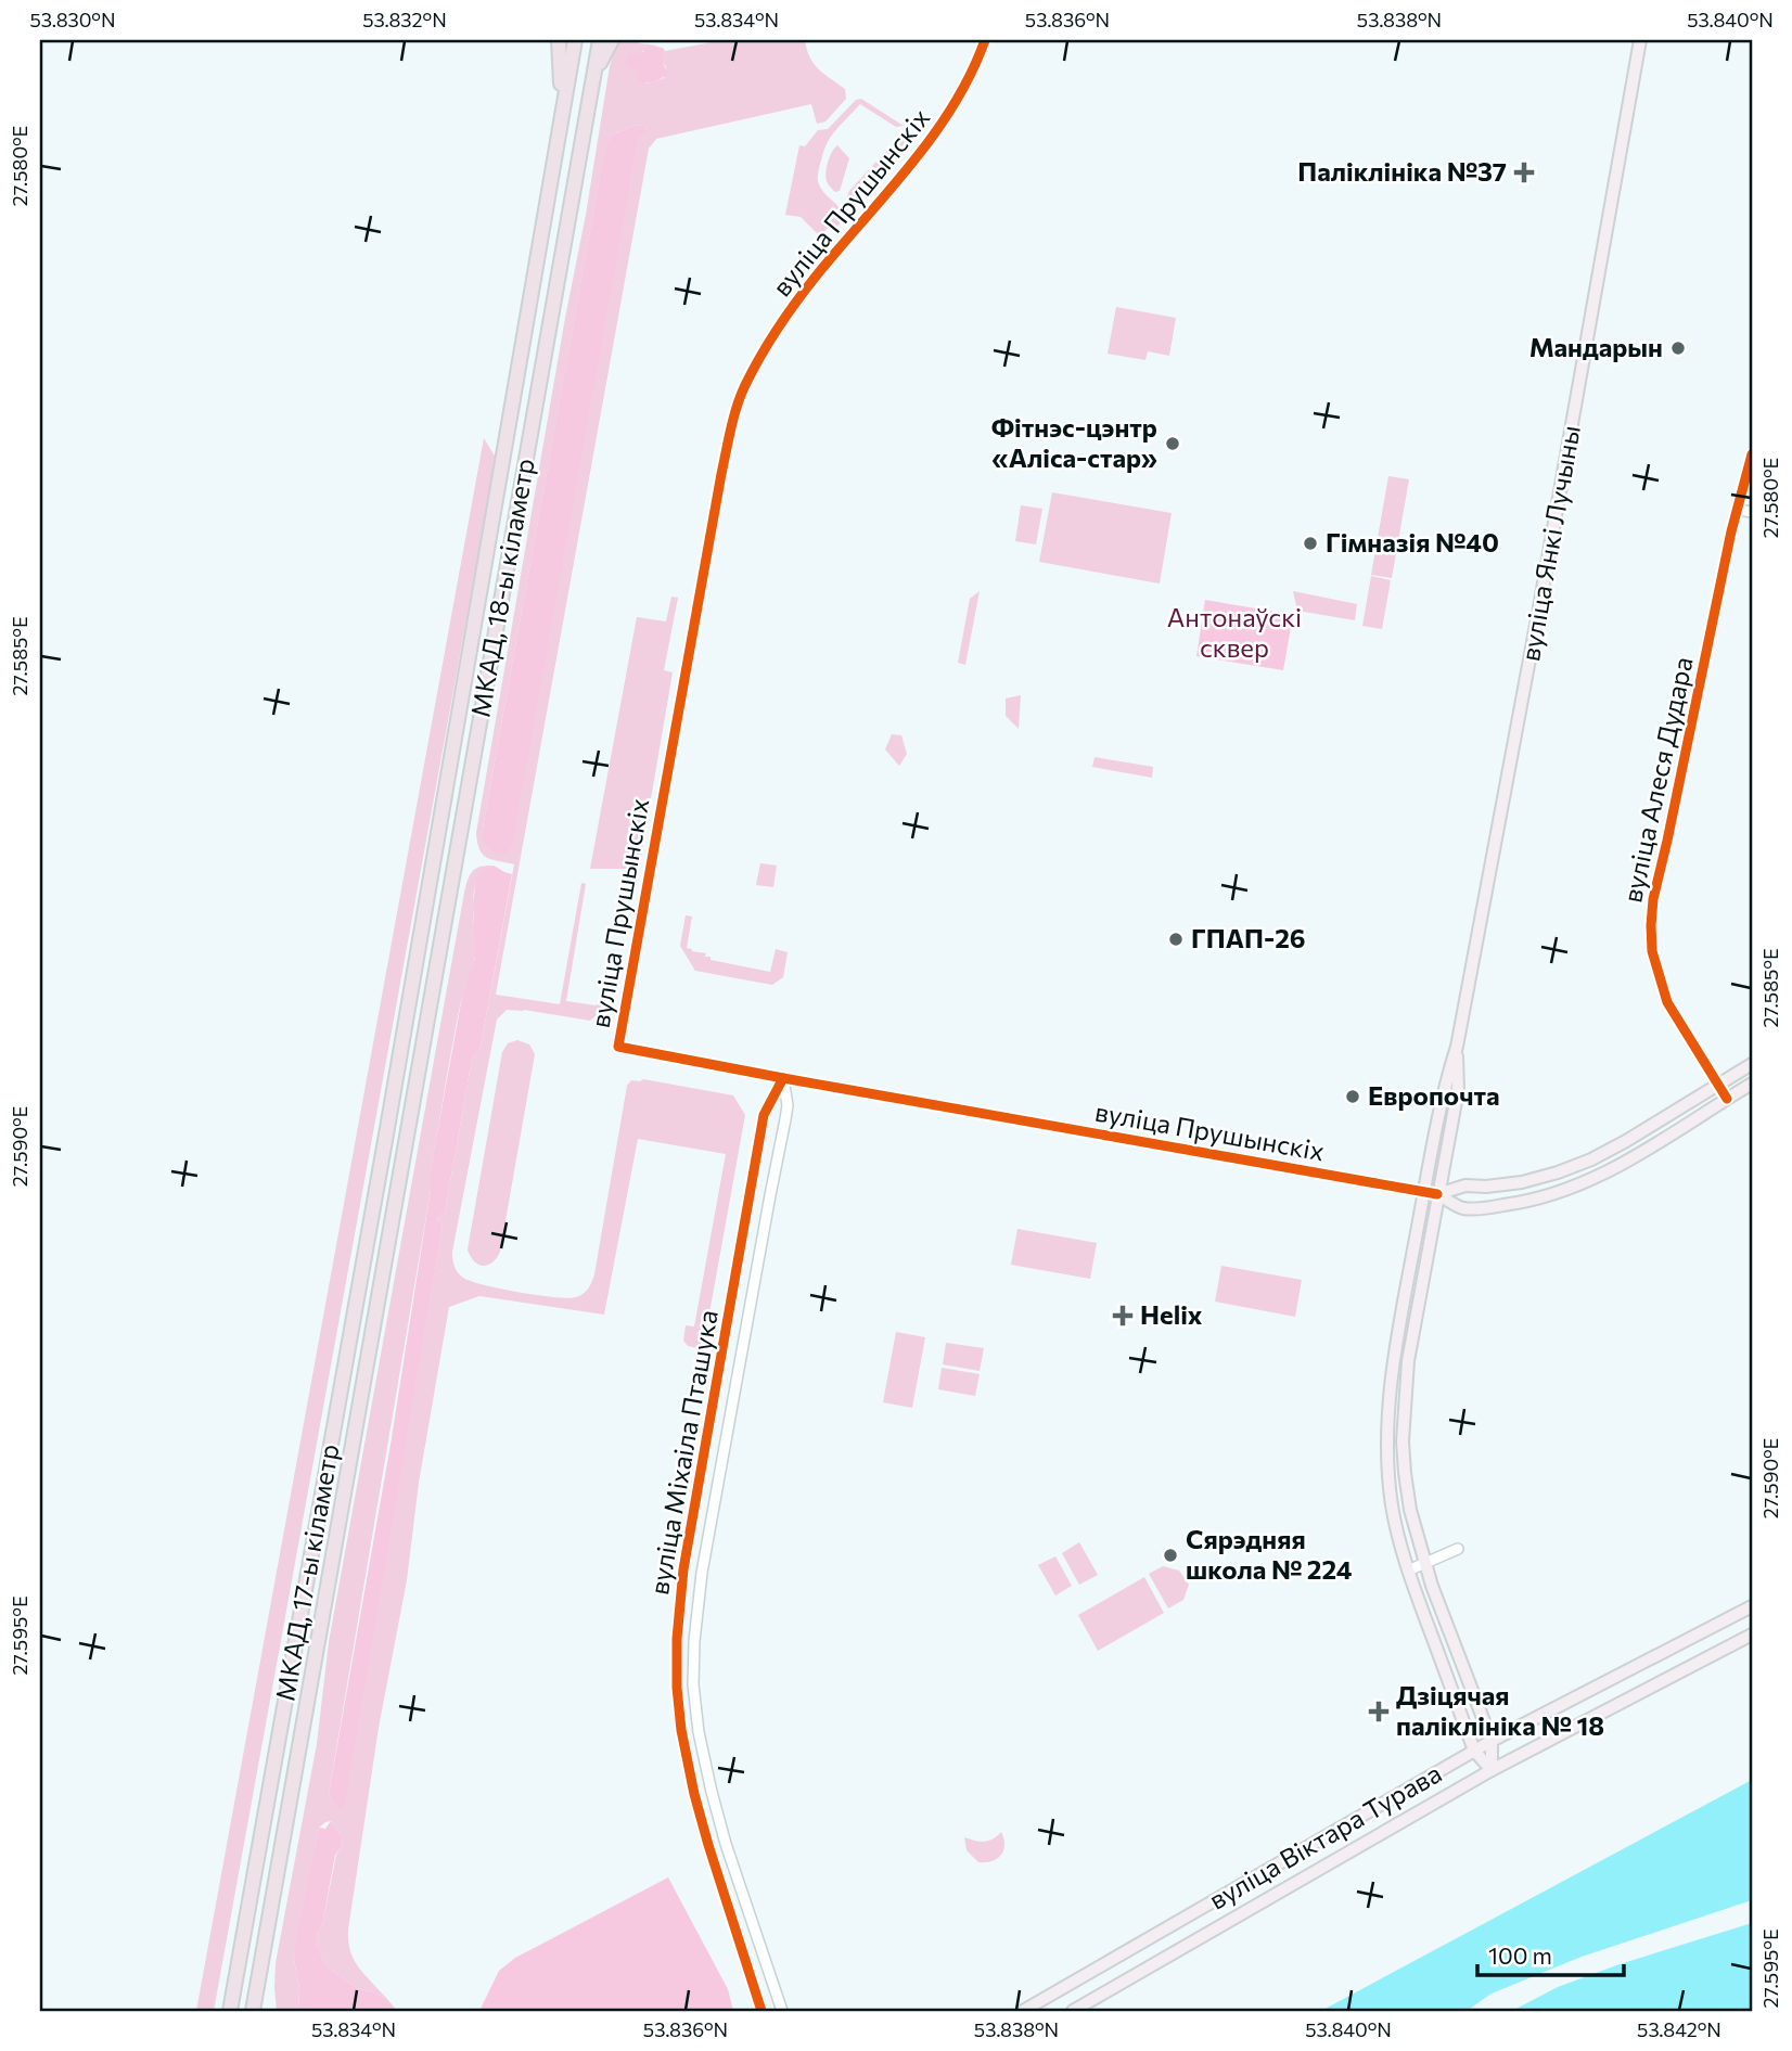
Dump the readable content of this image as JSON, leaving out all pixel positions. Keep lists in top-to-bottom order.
{
  "streets": {
    "highway": ["МКАД, 18-ы кіламетр", "МКАД, 17-ы кіламетр"],
    "main road": ["вуліца Янкі Лучыны", "вуліца Віктара Турава"],
    "street": ["вуліца Прушынскіх", "вуліца Алеся Дудара", "вуліца Міхаіла Пташука"]
  },
  "crossings": [
    ["вуліца Прушынскіх", "вуліца Янкі Лучыны"],
    ["вуліца Прушынскіх", "вуліца Міхаіла Пташука"],
    ["вуліца Янкі Лучыны", "вуліца Віктара Турава"],
    ["МКАД, 18-ы кіламетр", "МКАД, 17-ы кіламетр"]
  ],
  "parks": ["Антонаўскі сквер"],
  "places": {
    "health": ["Паліклініка №37", "Helix", "Дзіцячая паліклініка № 18"],
    "other": [
      "Мандарын",
      "Фітнэс-цэнтр «Аліса-стар»",
      "Гімназія №40",
      "ГПАП-26",
      "Европочта",
      "Сярэдняя школа № 224"
    ]
  },
  "scale_bar": "100 m",
  "coordinates": [
    "53.830°N",
    "53.832°N",
    "53.834°N",
    "53.836°N",
    "53.838°N",
    "53.840°N",
    "27.580°E",
    "27.585°E",
    "27.590°E",
    "27.595°E",
    "53.842°N"
  ]
}
